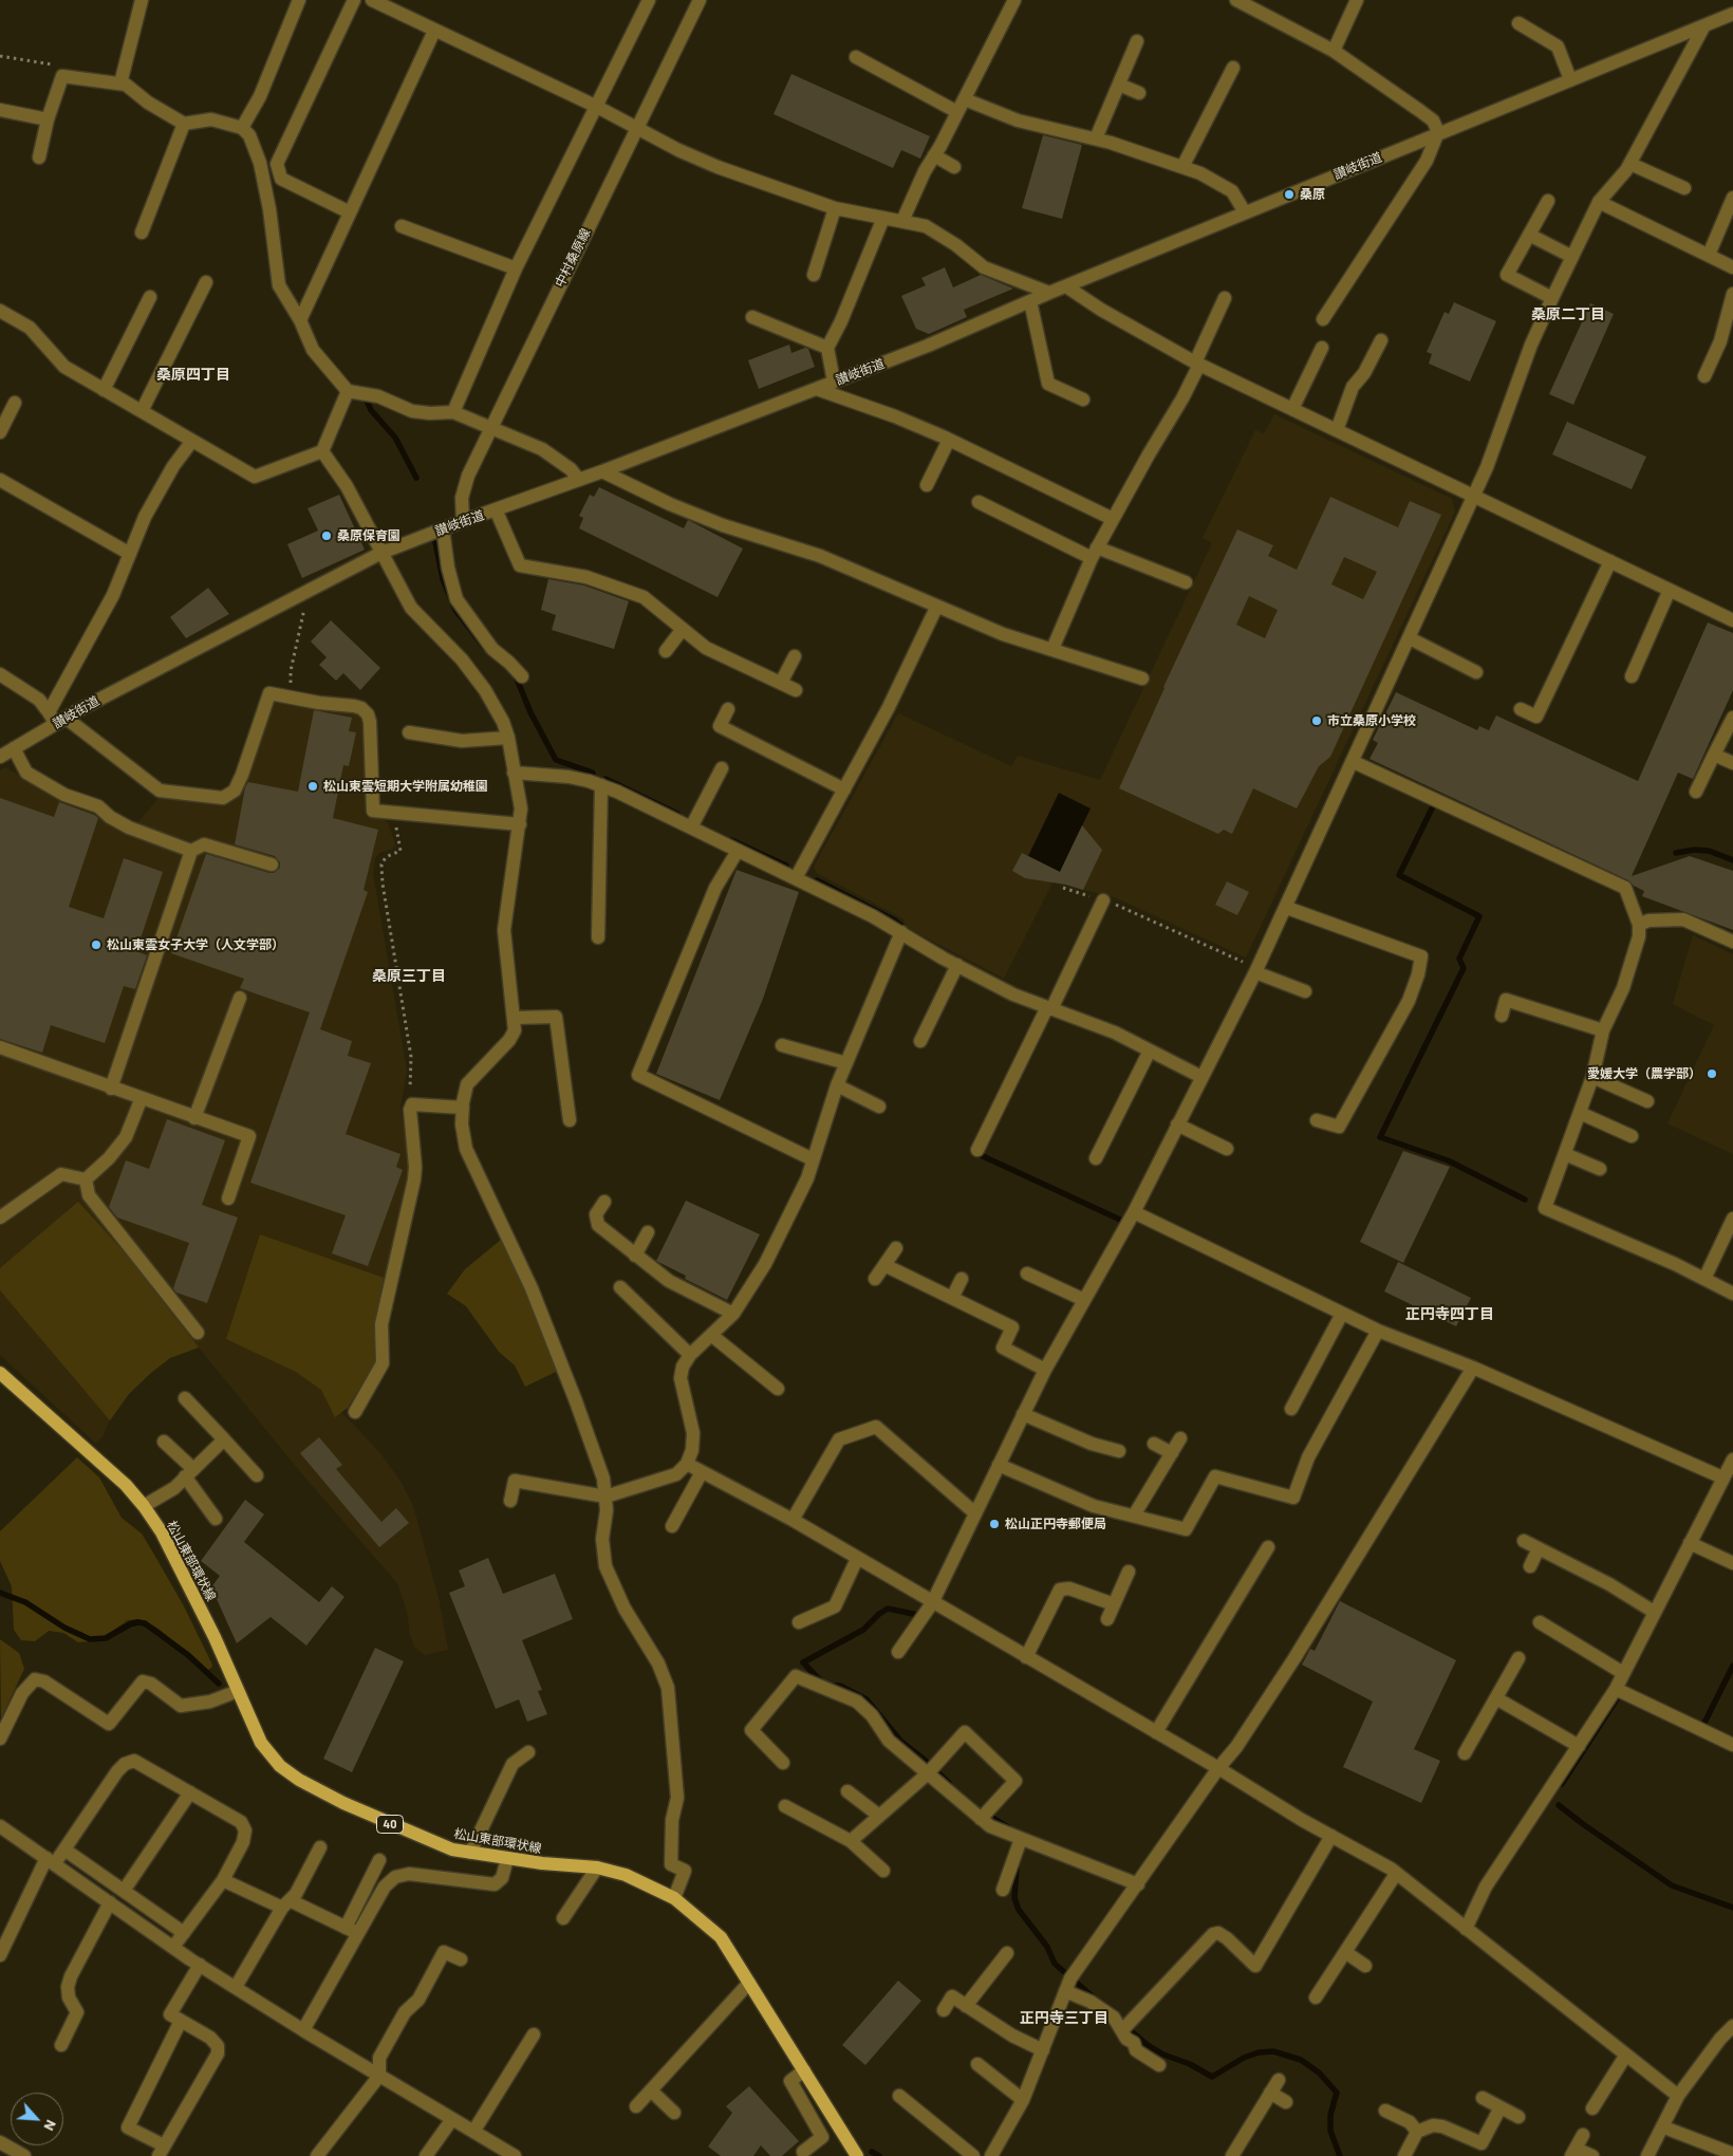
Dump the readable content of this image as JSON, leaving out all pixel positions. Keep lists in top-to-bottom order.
{
  "streets": {
    "main road": ["松山東部環状線", "40"],
    "street": ["讃岐街道", "中村桑原線"]
  },
  "crossings": [
    ["讃岐街道", "中村桑原線"]
  ],
  "districts": [
    "桑原二丁目",
    "桑原四丁目",
    "桑原三丁目",
    "正円寺四丁目",
    "正円寺三丁目"
  ],
  "places": [
    "桑原",
    "桑原保育園",
    "市立桑原小学校",
    "松山東雲短期大学附属幼稚園",
    "松山東雲女子大学（人文学部）",
    "愛媛大学（農学部）",
    "松山正円寺郵便局"
  ],
  "north": "bottom right"
}
